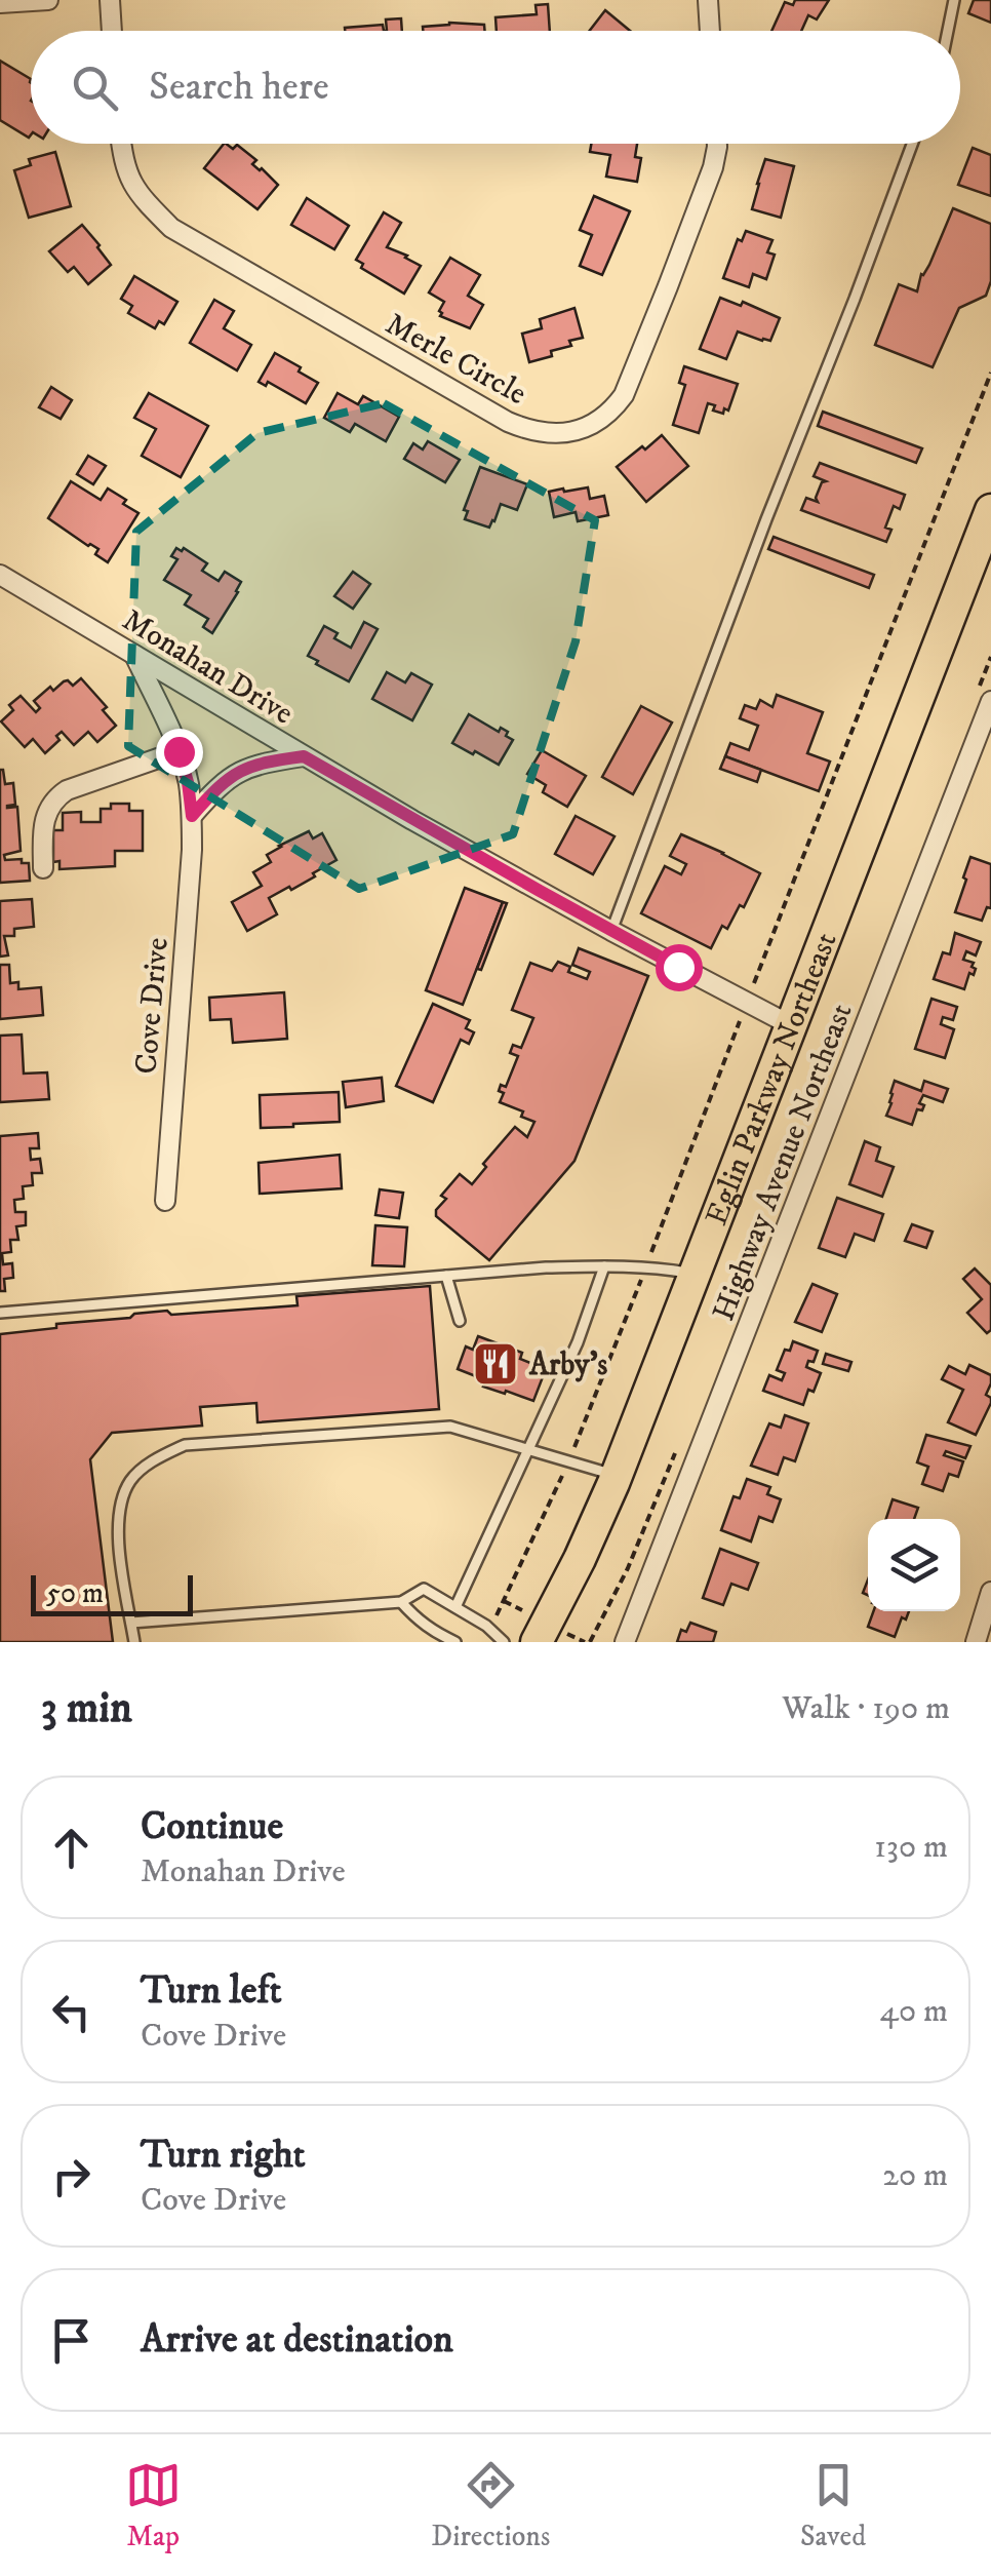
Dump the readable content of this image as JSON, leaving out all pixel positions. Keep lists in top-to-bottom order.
{
  "streets": {
    "highway": ["Eglin Parkway Northeast"],
    "street": [
      "Merle Circle",
      "Monahan Drive",
      "Cove Drive",
      "Highway Avenue Northeast"
    ]
  },
  "crossings": [
    ["Monahan Drive", "Cove Drive"],
    ["Monahan Drive", "Eglin Parkway Northeast"]
  ],
  "places": {
    "restaurant": ["Arby's"]
  },
  "scale_bar": "50 m",
  "page": {
    "search": "Search here",
    "scale": "50 m",
    "heading": ["3 min", "Walk · 190 m"],
    "list": [
      ["Continue", "Monahan Drive", "130 m"],
      ["Turn left", "Cove Drive", "40 m"],
      ["Turn right", "Cove Drive", "20 m"],
      "Arrive at destination"
    ],
    "nav": ["Map", "Directions", "Saved"]
  }
}
